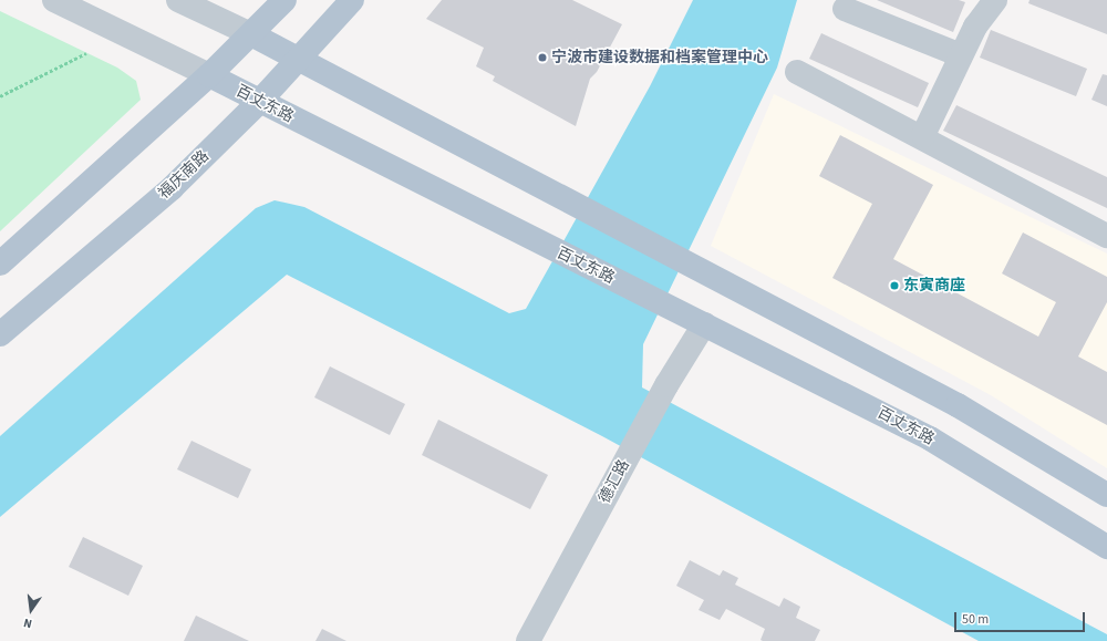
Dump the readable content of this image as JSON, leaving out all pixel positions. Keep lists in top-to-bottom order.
{
  "streets": {
    "main road": ["百丈东路", "福庆南路"],
    "street": ["德汇路"]
  },
  "crossings": [
    ["百丈东路", "福庆南路"],
    ["百丈东路", "德汇路"]
  ],
  "places": ["宁波市建设数据和档案管理中心", "东寅商座"],
  "scale_bar": "50 m",
  "north": "bottom"
}
